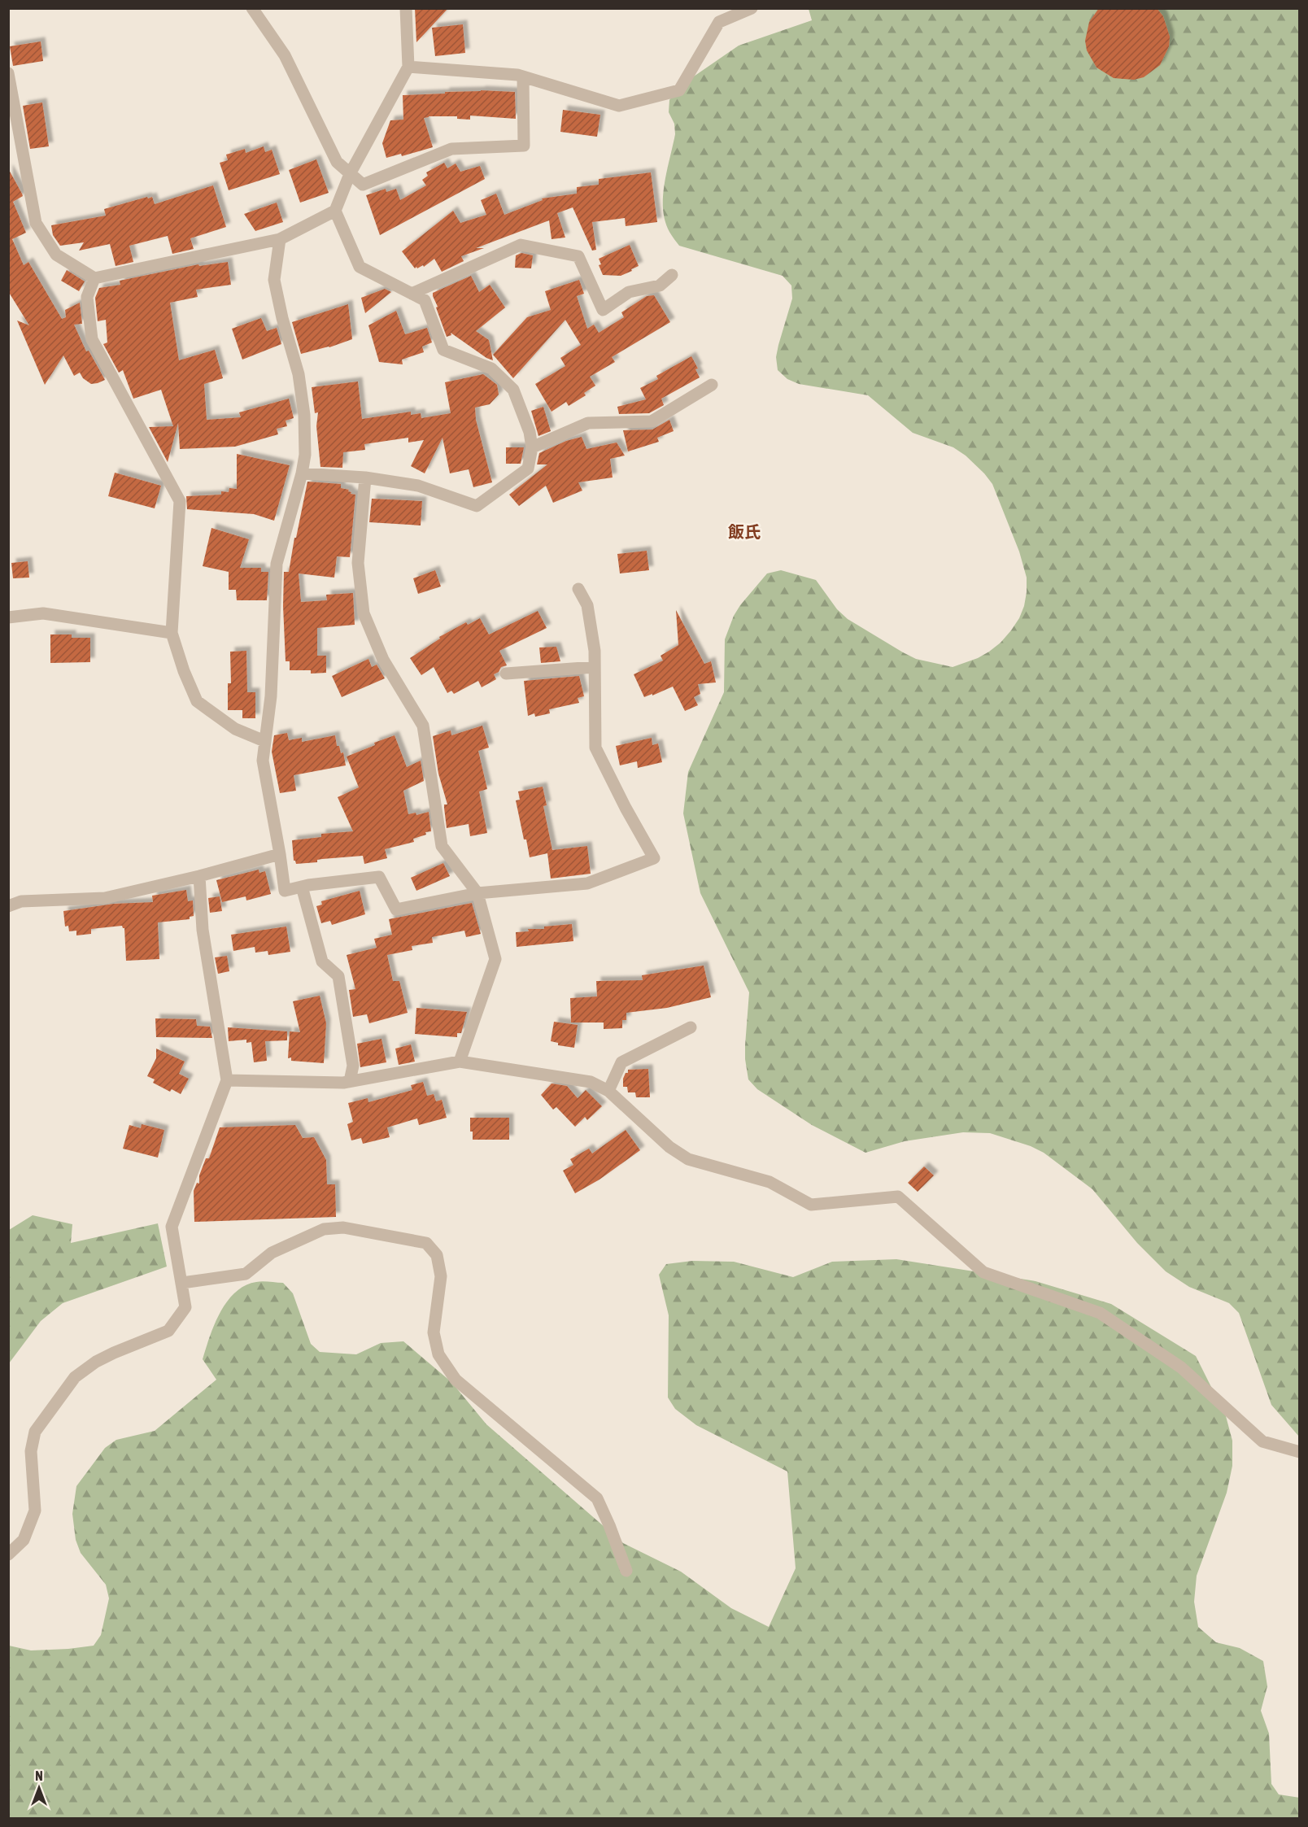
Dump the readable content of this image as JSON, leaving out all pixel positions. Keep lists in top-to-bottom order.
{
  "districts": ["飯氏"],
  "north": "top"
}
